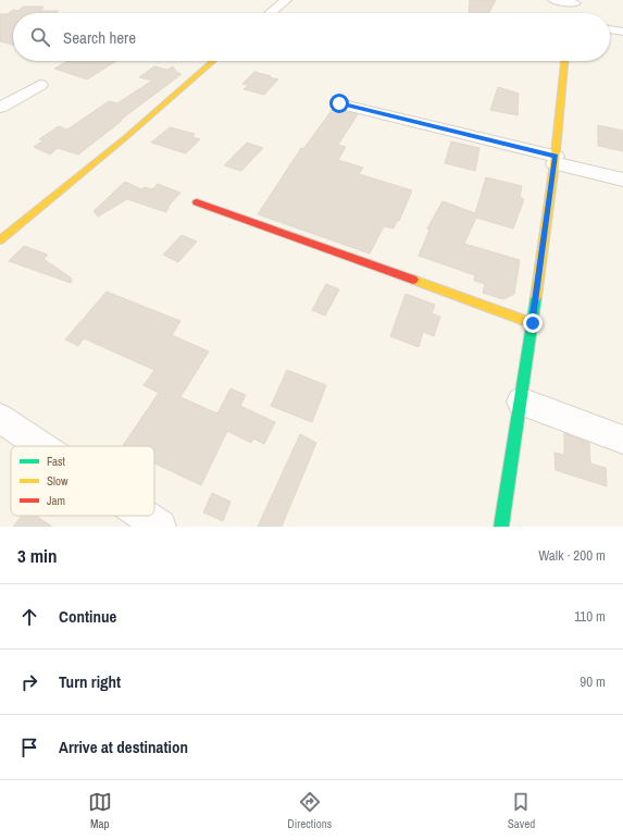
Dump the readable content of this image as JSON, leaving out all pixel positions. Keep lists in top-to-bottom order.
{
  "legend": ["Fast", "Slow", "Jam"],
  "page": {
    "search": "Search here",
    "heading": ["3 min", "Walk · 200 m"],
    "list": [
      ["Continue", "110 m"],
      ["Turn right", "90 m"],
      "Arrive at destination"
    ],
    "nav": ["Map", "Directions", "Saved"]
  }
}
